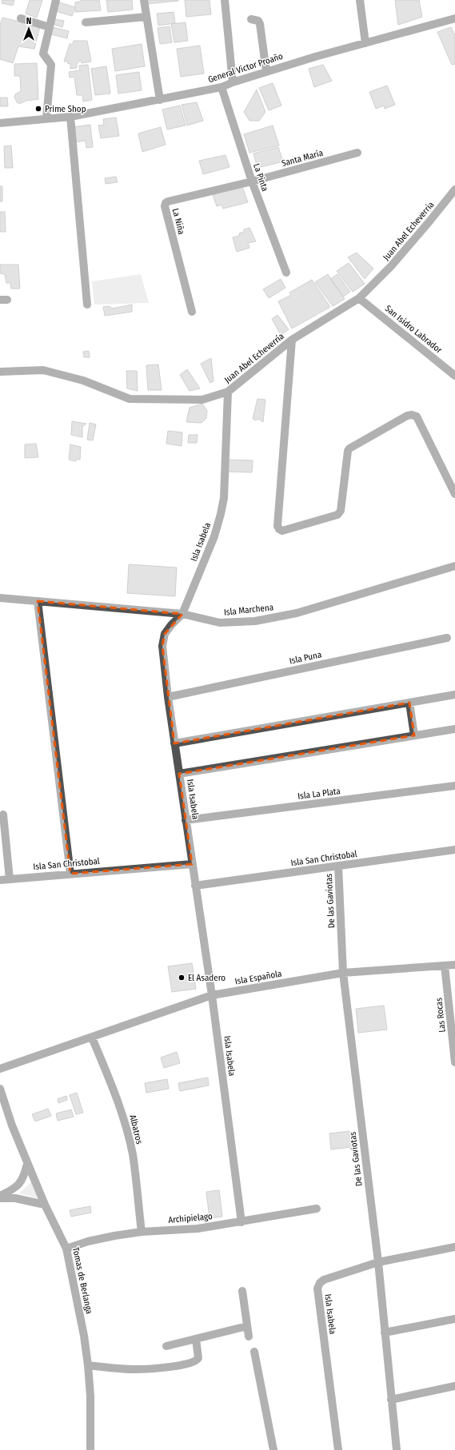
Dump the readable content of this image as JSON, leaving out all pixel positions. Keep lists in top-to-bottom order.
{
  "streets": {
    "street": [
      "General Victor Proaño",
      "Santa María",
      "La Pinta",
      "La Niña",
      "Juan Abel Echeverria",
      "San Isidro Labrador",
      "Juan Abel Echeverría",
      "Isla Isabela",
      "Isla Marchena",
      "Isla Puna",
      "Isla La Plata",
      "Isla San Christobal",
      "De las Gaviotas",
      "Isla Española",
      "Las Rocas",
      "Albatros",
      "Archipielago",
      "Tomas de Berlanga"
    ]
  },
  "crossings": [
    ["General Victor Proaño", "La Pinta"],
    ["Santa María", "La Pinta"],
    ["Santa María", "La Niña"],
    ["La Pinta", "La Niña"],
    ["Juan Abel Echeverria", "Juan Abel Echeverría"],
    ["San Isidro Labrador", "Juan Abel Echeverría"],
    ["Juan Abel Echeverría", "Isla Isabela"],
    ["Isla Isabela", "Isla Marchena"],
    ["Isla Isabela", "Isla Puna"],
    ["Isla Isabela", "Isla La Plata"],
    ["Isla Isabela", "Isla San Christobal"],
    ["Isla Isabela", "De las Gaviotas"],
    ["Isla Isabela", "Isla Española"],
    ["Isla Isabela", "Archipielago"],
    ["Isla San Christobal", "De las Gaviotas"],
    ["De las Gaviotas", "Isla Española"],
    ["Isla Española", "Las Rocas"],
    ["Isla Española", "Albatros"],
    ["Albatros", "Archipielago"],
    ["Archipielago", "Tomas de Berlanga"]
  ],
  "places": ["Prime Shop", "El Asadero"],
  "north": "top"
}
